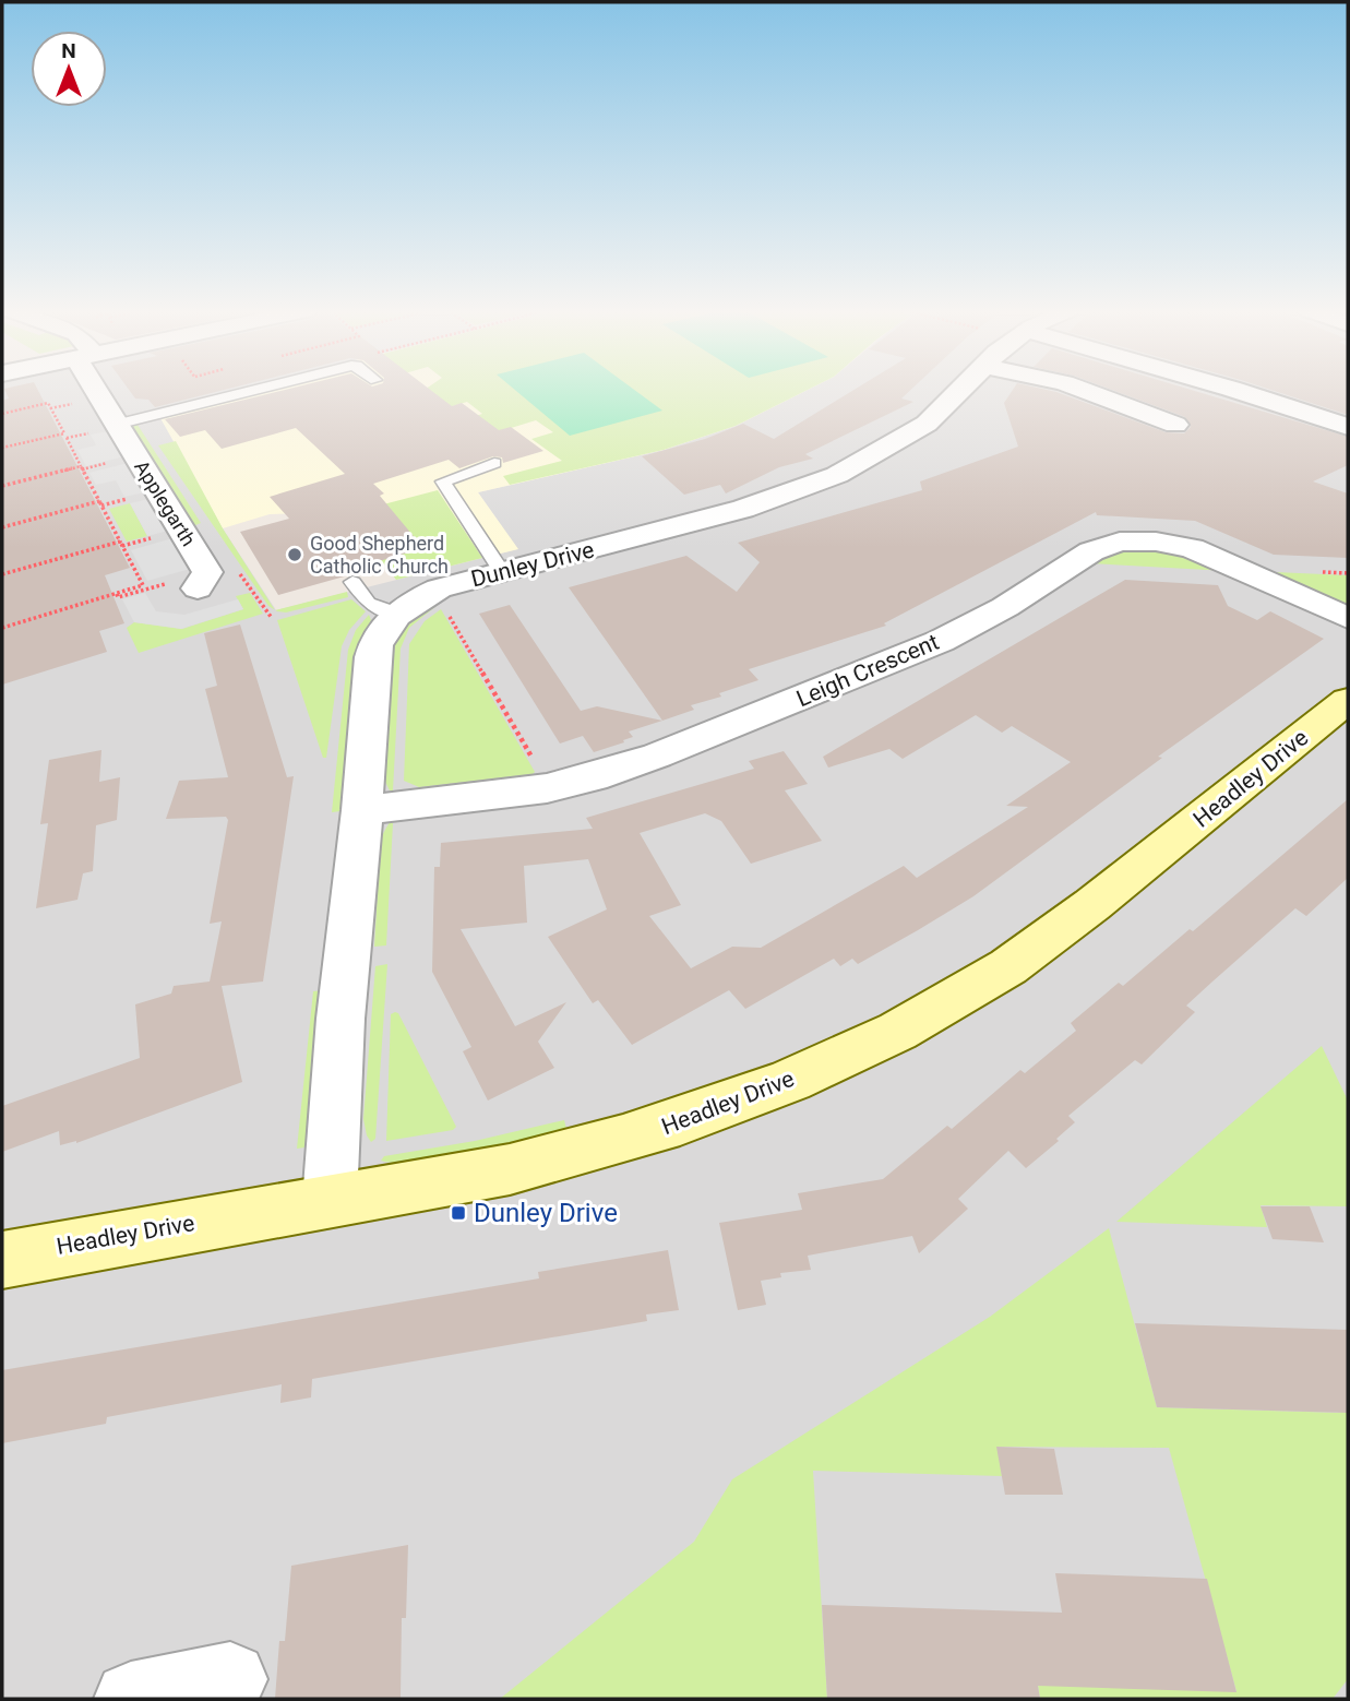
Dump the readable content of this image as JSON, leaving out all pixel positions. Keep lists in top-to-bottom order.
{
  "streets": {
    "street": [
      "Applegarth",
      "Dunley Drive",
      "Leigh Crescent",
      "Headley Drive"
    ]
  },
  "crossings": [
    ["Dunley Drive", "Leigh Crescent"],
    ["Dunley Drive", "Headley Drive"]
  ],
  "places": {
    "other": ["Good Shepherd Catholic Church"],
    "transit": ["Dunley Drive"]
  },
  "north": "top"
}
